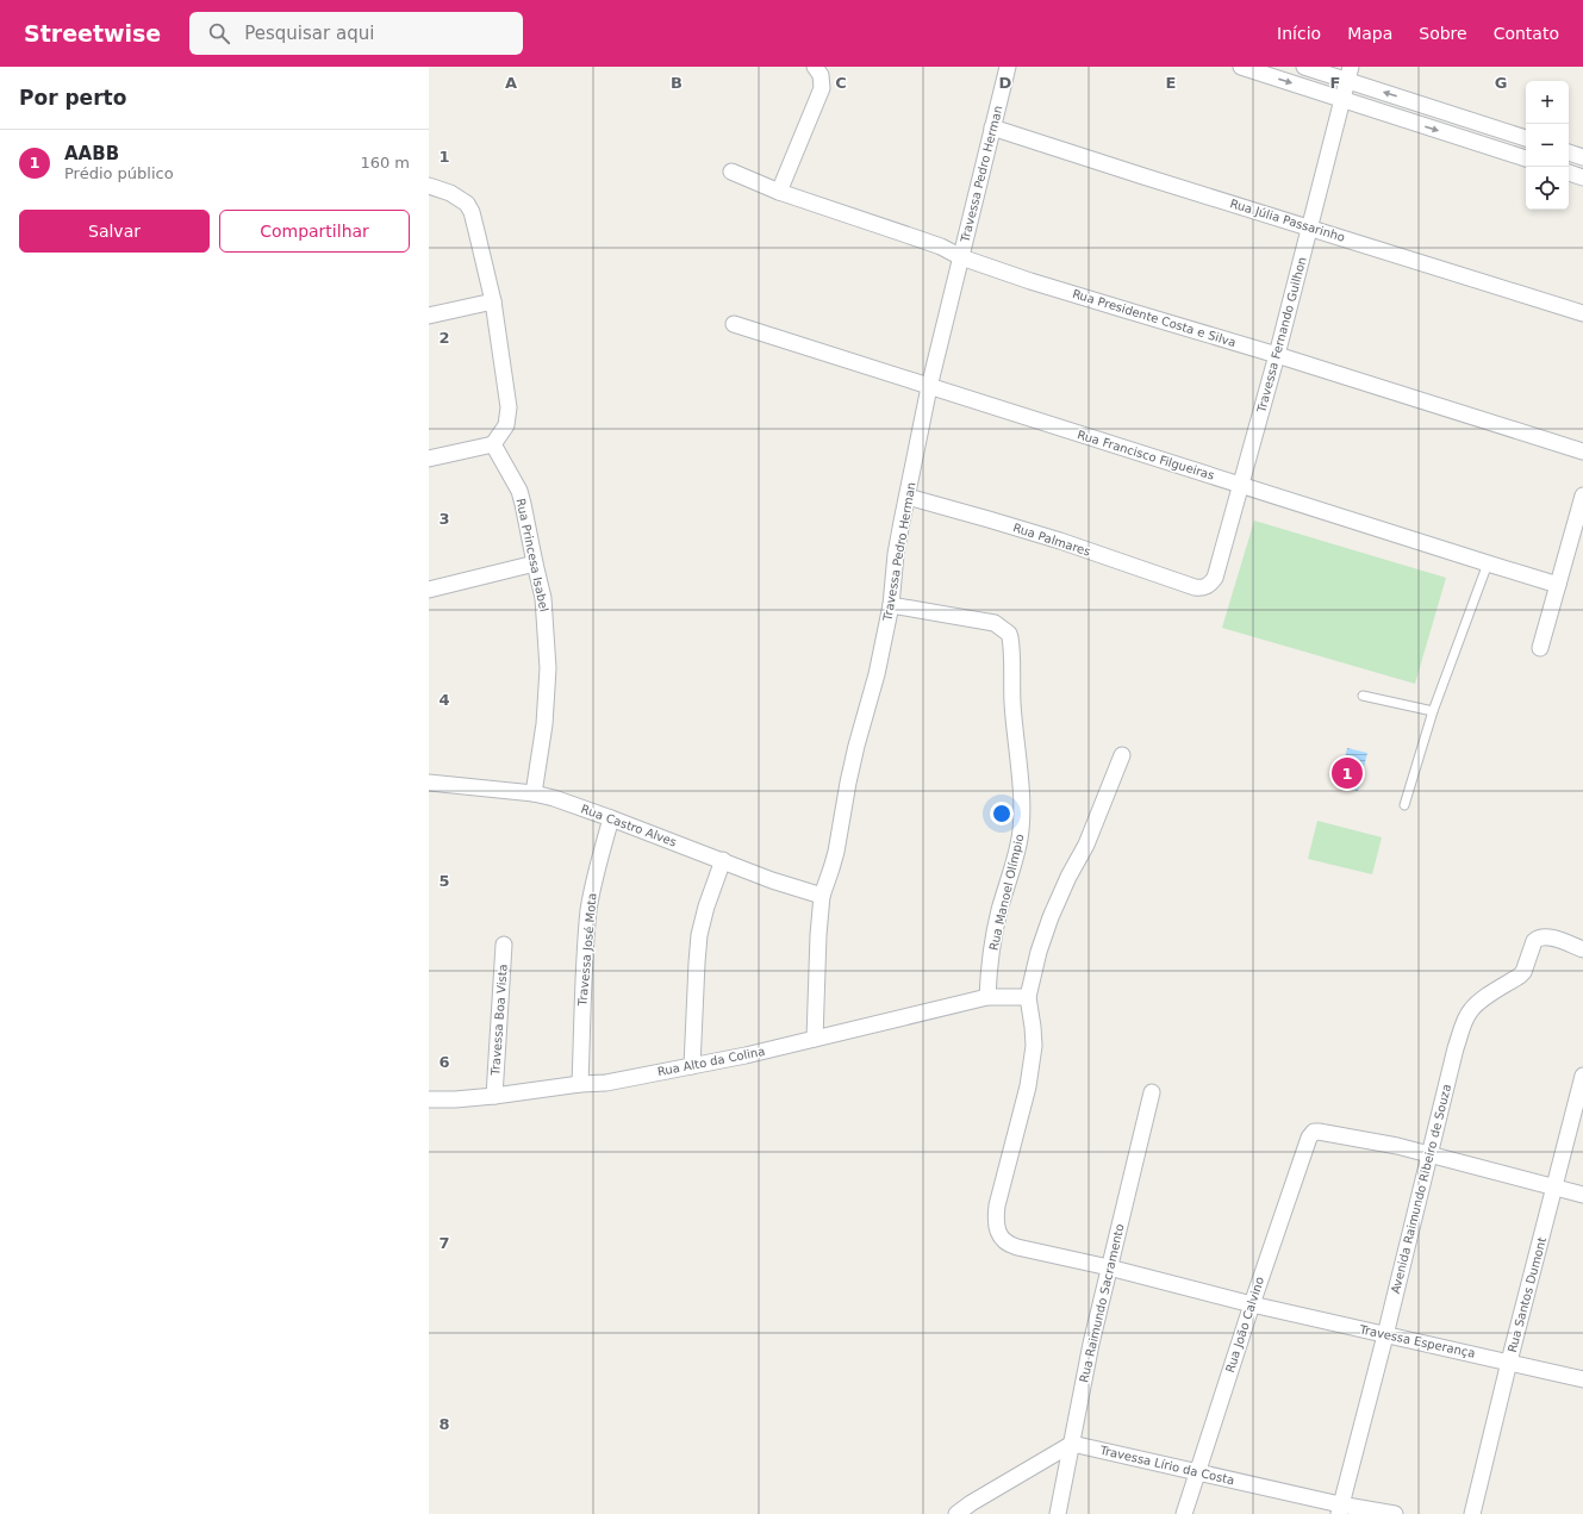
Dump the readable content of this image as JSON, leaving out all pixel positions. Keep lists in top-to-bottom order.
{
  "streets": {
    "street": [
      "Travessa Pedro Herman",
      "Rua Júlia Passarinho",
      "Rua Presidente Costa e Silva",
      "Travessa Fernando Guilhon",
      "Rua Francisco Filgueiras",
      "Rua Palmares",
      "Rua Princesa Isabel",
      "Rua Castro Alves",
      "Rua Manoel Olímpio",
      "Travessa José Mota",
      "Travessa Boa Vista",
      "Rua Alto da Colina",
      "Avenida Raimundo Ribeiro de Souza",
      "Rua Santos Dumont",
      "Rua Raimundo Sacramento",
      "Rua João Calvino",
      "Travessa Esperança",
      "Travessa Lírio da Costa"
    ]
  },
  "crossings": [
    ["Travessa Pedro Herman", "Rua Júlia Passarinho"],
    ["Travessa Pedro Herman", "Rua Presidente Costa e Silva"],
    ["Travessa Pedro Herman", "Rua Francisco Filgueiras"],
    ["Travessa Pedro Herman", "Rua Palmares"],
    ["Travessa Pedro Herman", "Rua Castro Alves"],
    ["Travessa Pedro Herman", "Rua Manoel Olímpio"],
    ["Travessa Pedro Herman", "Rua Alto da Colina"],
    ["Rua Júlia Passarinho", "Travessa Fernando Guilhon"],
    ["Rua Presidente Costa e Silva", "Travessa Fernando Guilhon"],
    ["Travessa Fernando Guilhon", "Rua Francisco Filgueiras"],
    ["Travessa Fernando Guilhon", "Rua Palmares"],
    ["Rua Princesa Isabel", "Rua Castro Alves"],
    ["Rua Castro Alves", "Travessa José Mota"],
    ["Rua Manoel Olímpio", "Rua Alto da Colina"],
    ["Travessa José Mota", "Rua Alto da Colina"],
    ["Travessa Boa Vista", "Rua Alto da Colina"],
    ["Avenida Raimundo Ribeiro de Souza", "Rua João Calvino"],
    ["Avenida Raimundo Ribeiro de Souza", "Travessa Esperança"],
    ["Avenida Raimundo Ribeiro de Souza", "Travessa Lírio da Costa"],
    ["Rua Santos Dumont", "Travessa Esperança"],
    ["Rua Raimundo Sacramento", "Travessa Esperança"],
    ["Rua Raimundo Sacramento", "Travessa Lírio da Costa"],
    ["Rua João Calvino", "Travessa Esperança"],
    ["Rua João Calvino", "Travessa Lírio da Costa"]
  ],
  "page": {
    "header": "Streetwise",
    "search": "Pesquisar aqui",
    "nav": [
      "Início",
      "Mapa",
      "Sobre",
      "Contato"
    ],
    "heading": "Por perto",
    "map_buttons": ["+", "−"],
    "list": [
      {
        "mark": "1",
        "name": "AABB",
        "note": "Prédio público",
        "value": "160 m"
      }
    ],
    "buttons": ["Salvar", "Compartilhar"],
    "pins": "1"
  },
  "grid": {
    "columns": [
      "A",
      "B",
      "C",
      "D",
      "E",
      "F",
      "G"
    ],
    "rows": [
      "1",
      "2",
      "3",
      "4",
      "5",
      "6",
      "7",
      "8"
    ]
  }
}
